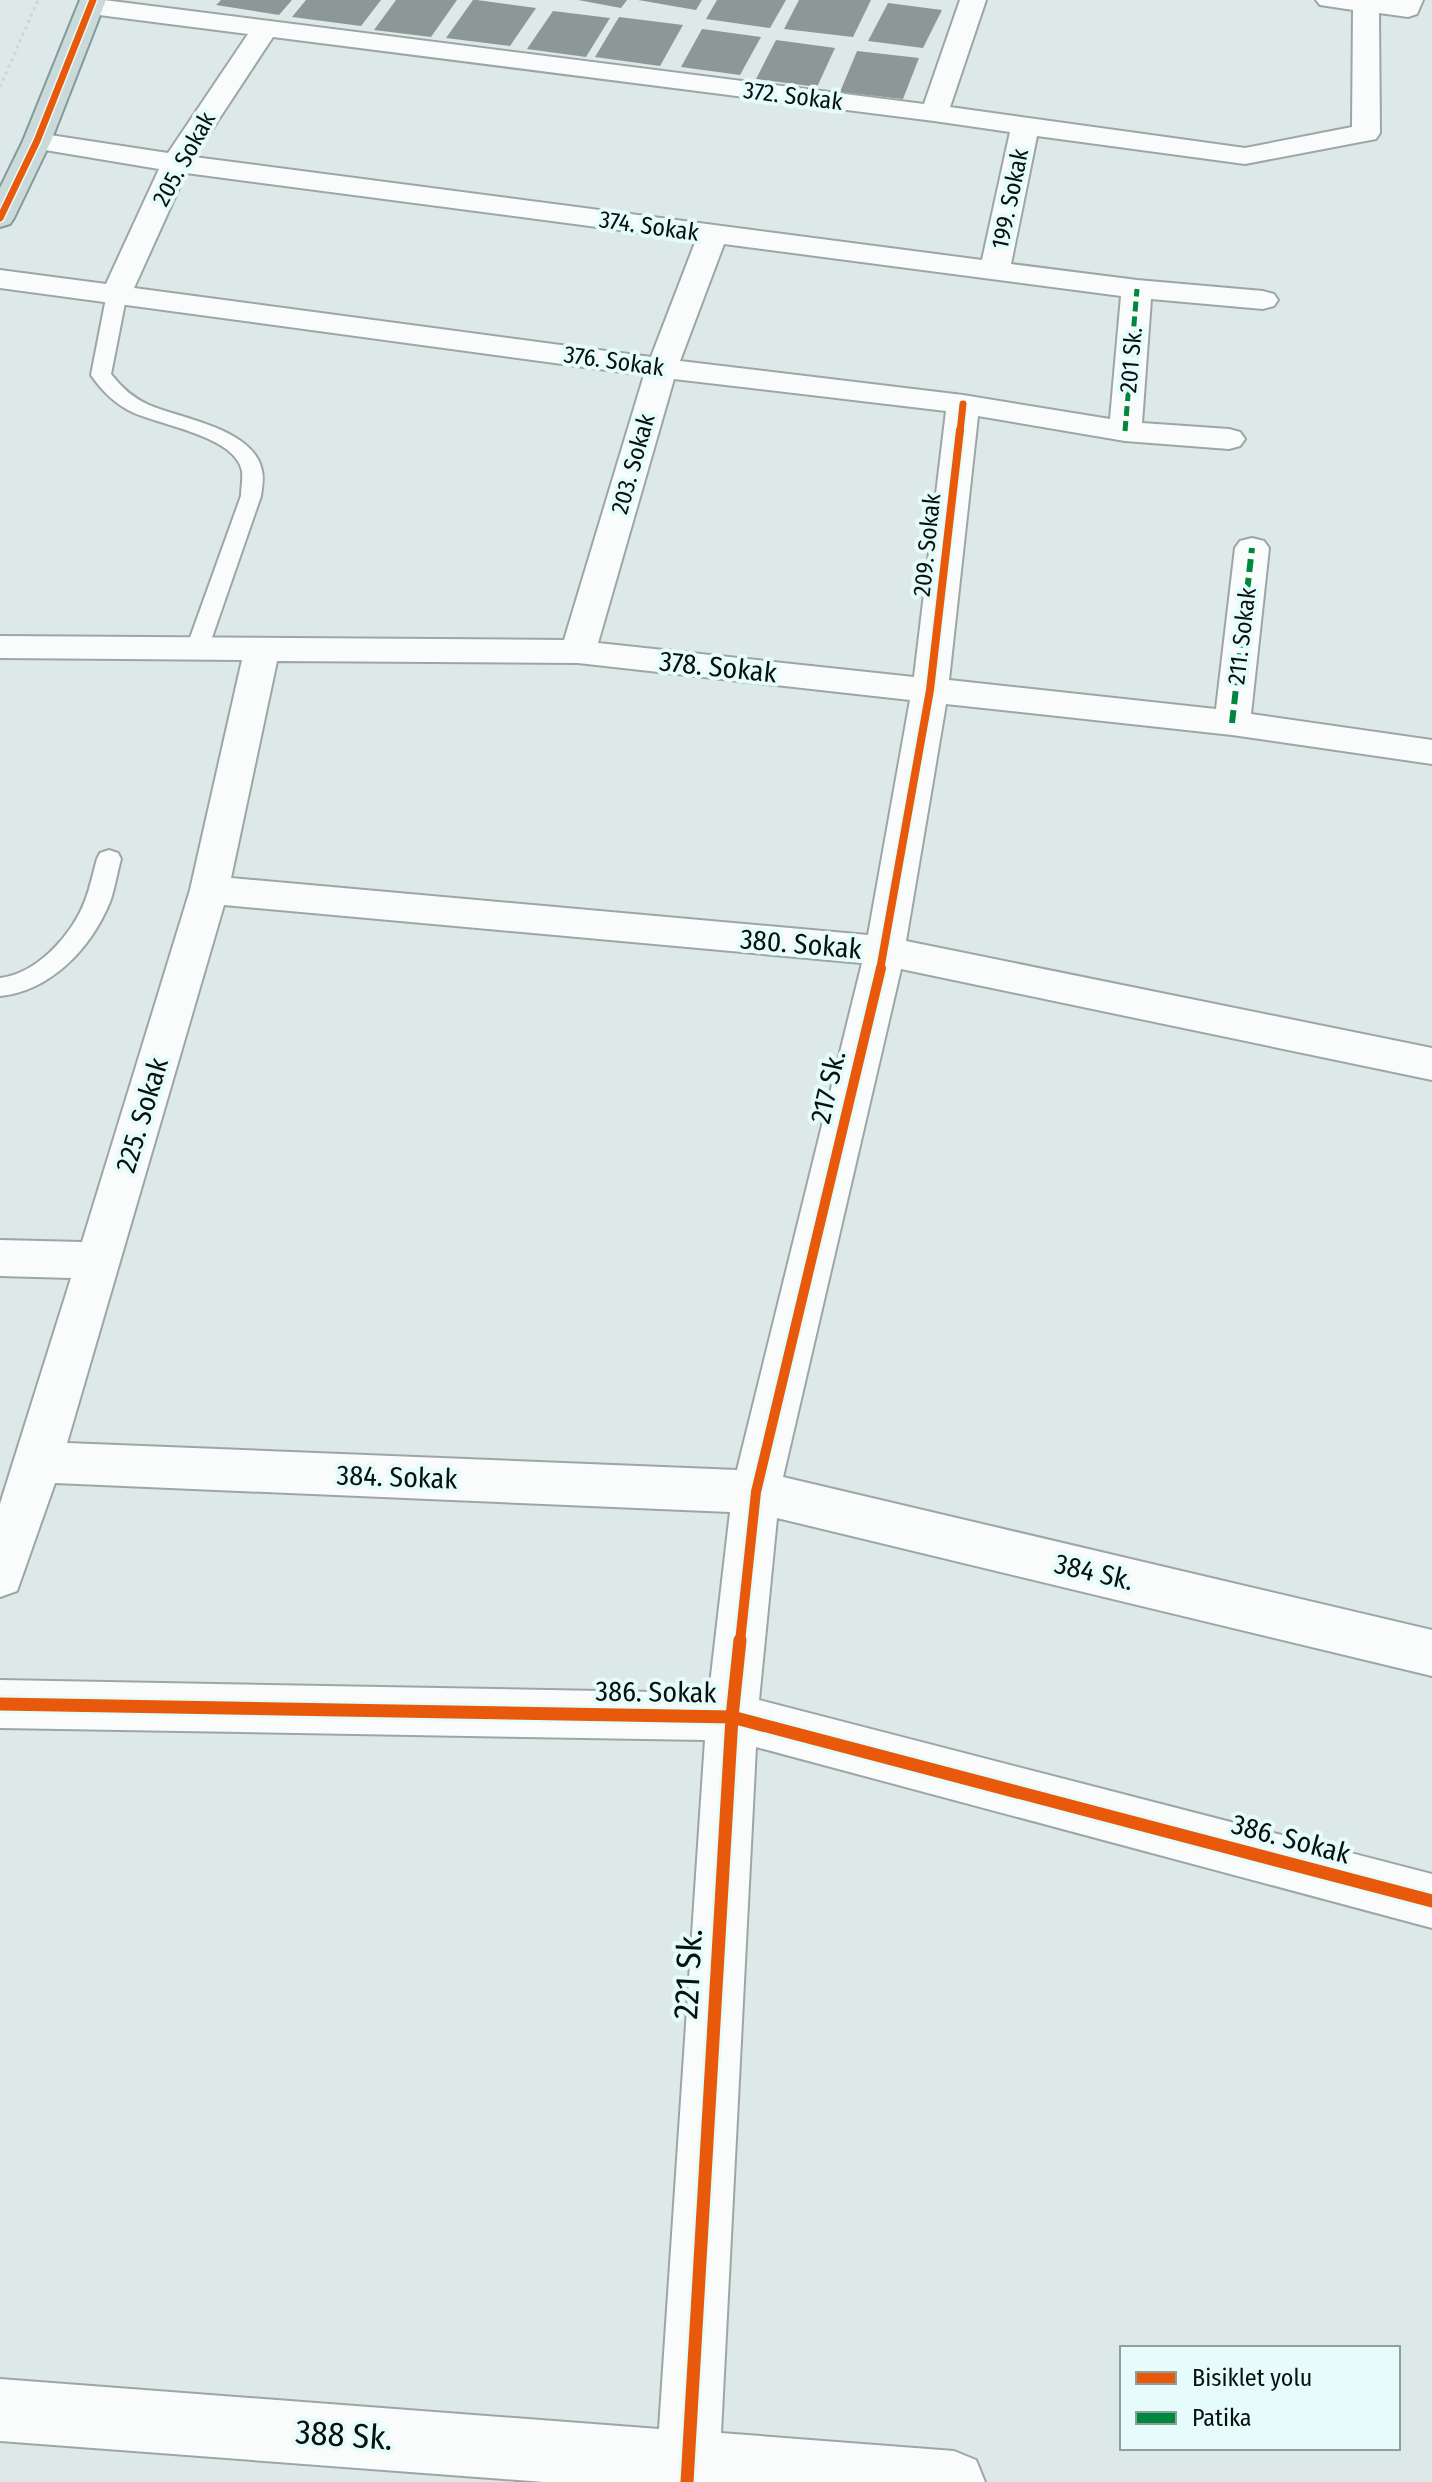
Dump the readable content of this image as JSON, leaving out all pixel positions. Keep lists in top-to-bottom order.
{
  "streets": {
    "street": [
      "372. Sokak",
      "205. Sokak",
      "199. Sokak",
      "374. Sokak",
      "201 Sk.",
      "376. Sokak",
      "203. Sokak",
      "209. Sokak",
      "211. Sokak",
      "378. Sokak",
      "380. Sokak",
      "217 Sk.",
      "225. Sokak",
      "384. Sokak",
      "384 Sk.",
      "386. Sokak",
      "221 Sk.",
      "388 Sk."
    ]
  },
  "crossings": [
    ["372. Sokak", "205. Sokak"],
    ["372. Sokak", "199. Sokak"],
    ["205. Sokak", "374. Sokak"],
    ["205. Sokak", "376. Sokak"],
    ["199. Sokak", "374. Sokak"],
    ["374. Sokak", "201 Sk."],
    ["374. Sokak", "203. Sokak"],
    ["201 Sk.", "376. Sokak"],
    ["376. Sokak", "203. Sokak"],
    ["376. Sokak", "209. Sokak"],
    ["203. Sokak", "378. Sokak"],
    ["209. Sokak", "378. Sokak"],
    ["209. Sokak", "217 Sk."],
    ["211. Sokak", "378. Sokak"],
    ["378. Sokak", "217 Sk."],
    ["378. Sokak", "225. Sokak"],
    ["380. Sokak", "217 Sk."],
    ["380. Sokak", "225. Sokak"],
    ["217 Sk.", "384. Sokak"],
    ["217 Sk.", "384 Sk."],
    ["217 Sk.", "221 Sk."],
    ["225. Sokak", "384. Sokak"],
    ["384. Sokak", "384 Sk."],
    ["384. Sokak", "221 Sk."],
    ["384 Sk.", "221 Sk."],
    ["386. Sokak", "221 Sk."],
    ["221 Sk.", "388 Sk."]
  ],
  "legend": ["Bisiklet yolu", "Patika"]
}
